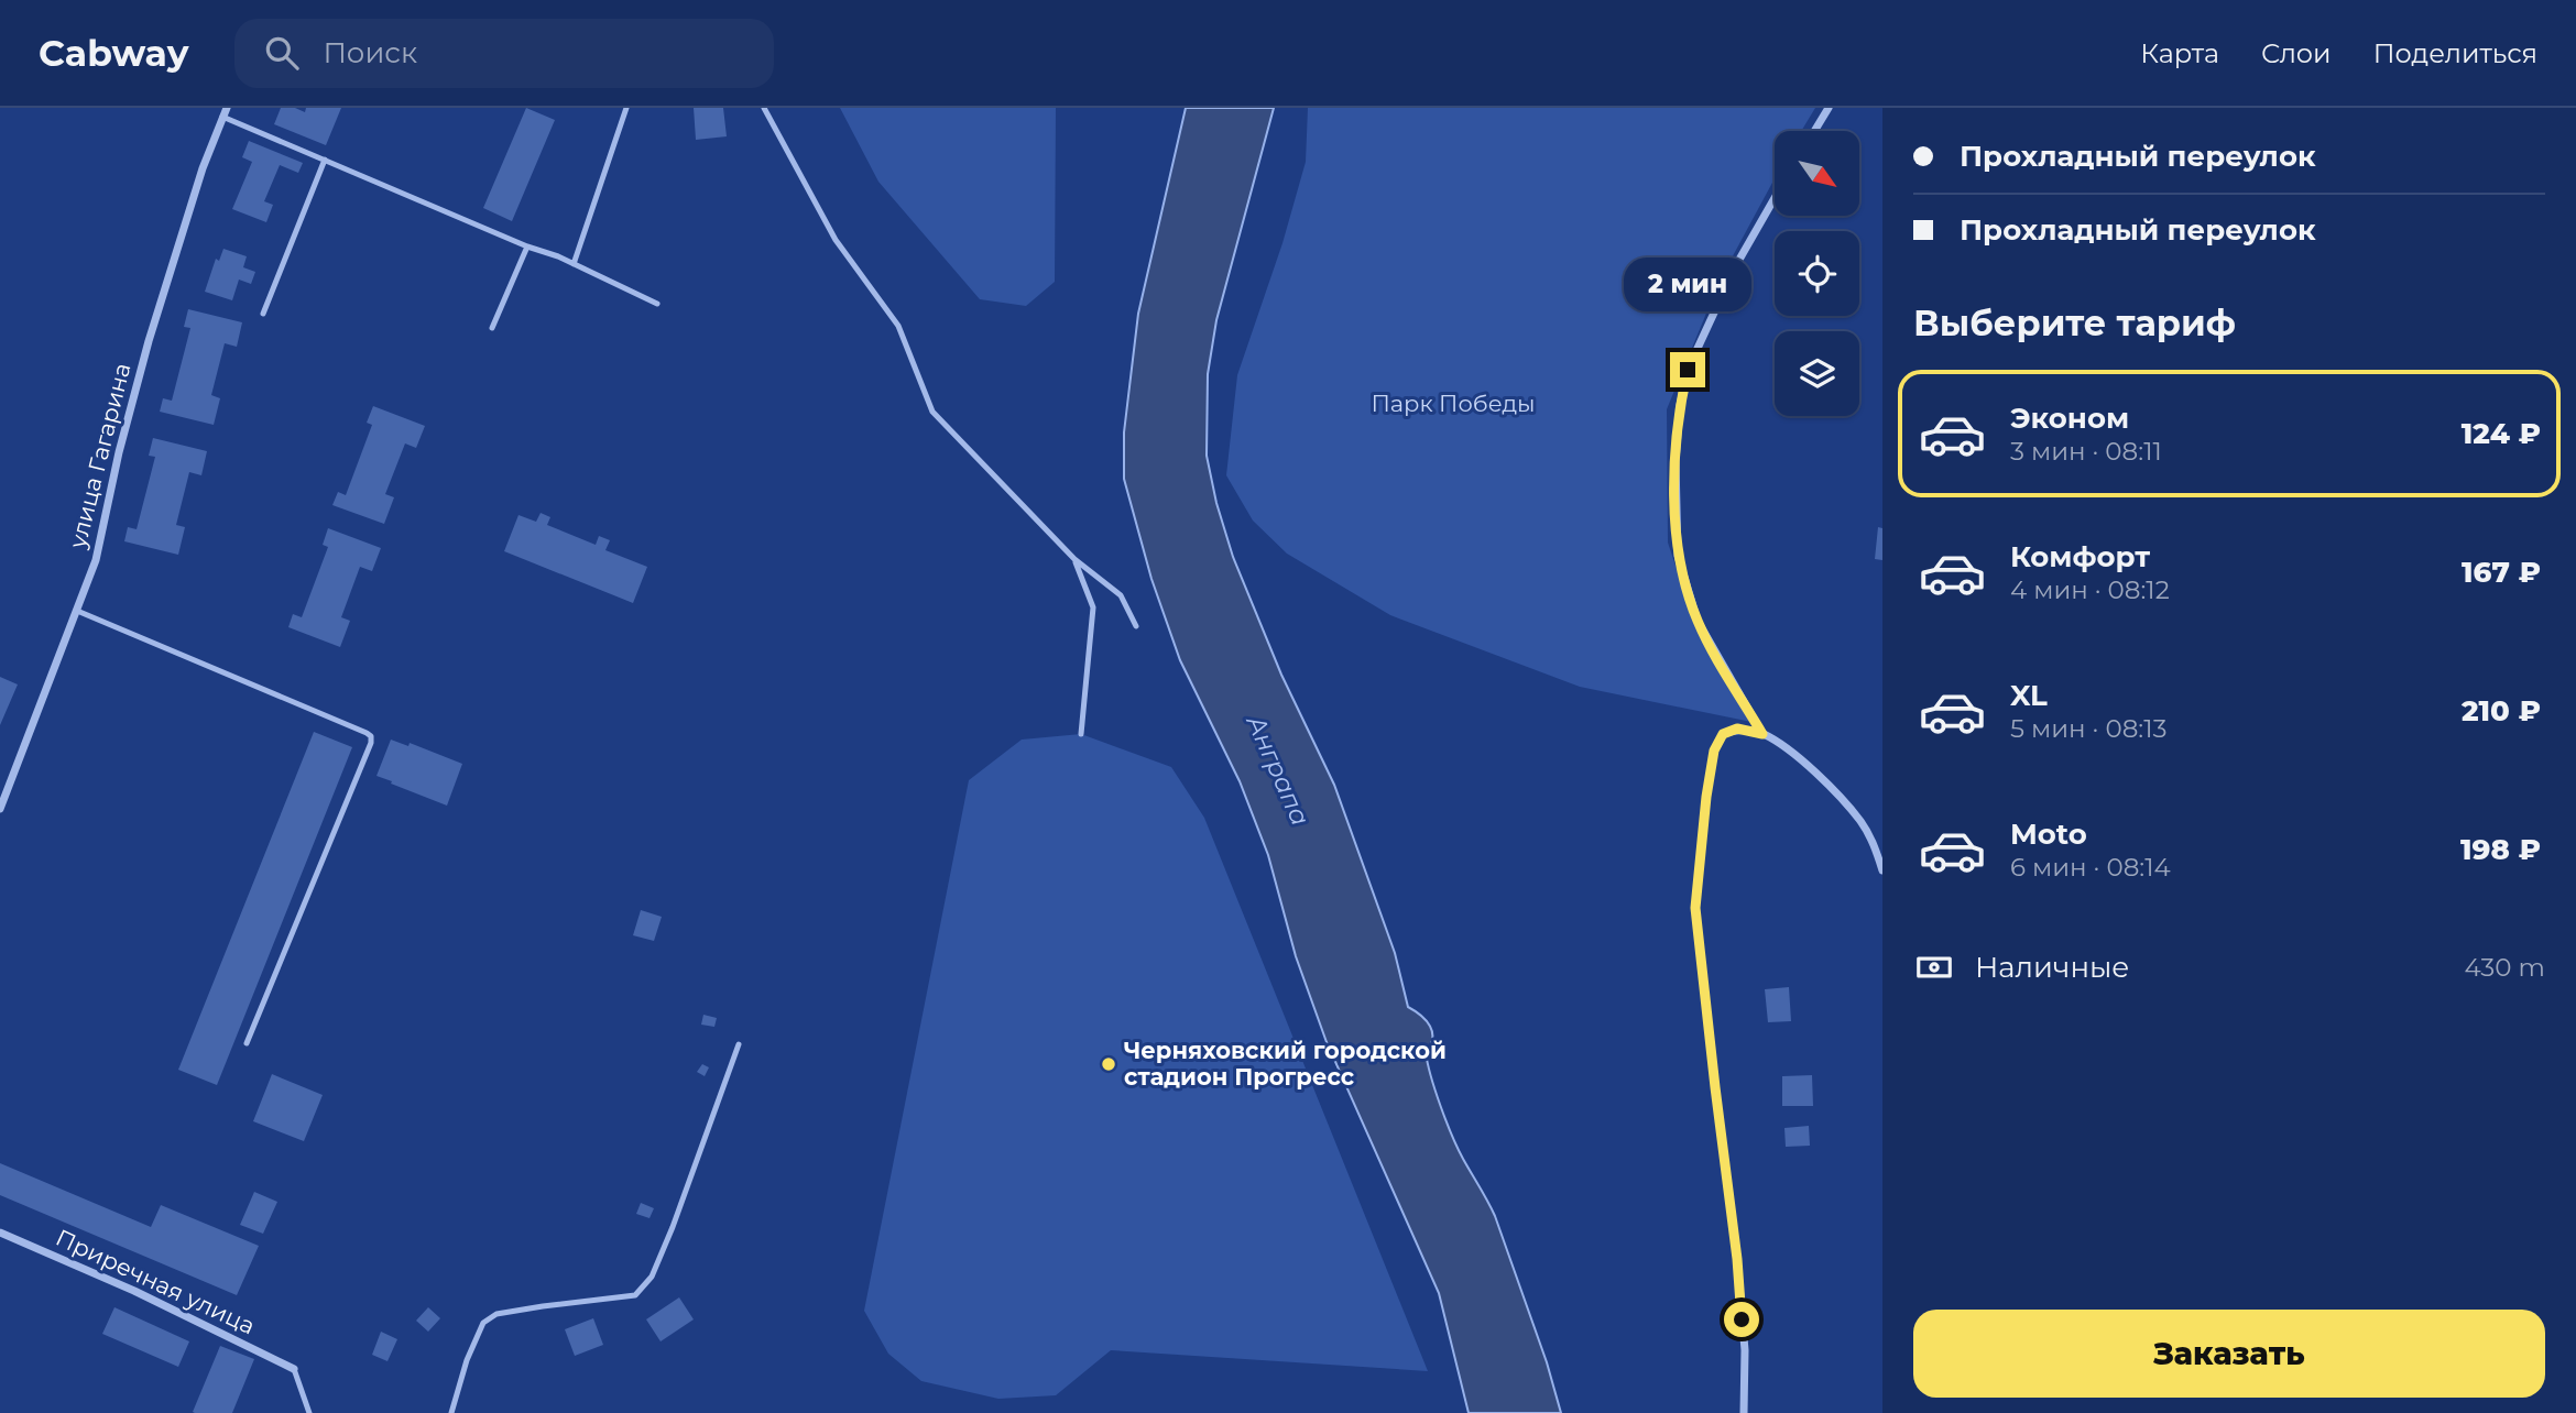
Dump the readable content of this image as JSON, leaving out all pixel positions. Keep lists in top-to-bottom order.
{
  "streets": {
    "street": ["улица Гагарина", "Приречная улица"]
  },
  "water": ["Анграпа"],
  "parks": ["Парк Победы"],
  "places": ["Черняховский городской стадион Прогресс"],
  "north": "bottom right",
  "page": {
    "header": "Cabway",
    "search": "Поиск",
    "nav": ["Карта", "Слои", "Поделиться"],
    "banner": ["Прохладный переулок", "Прохладный переулок"],
    "bubble": "2 мин",
    "heading": "Выберите тариф",
    "list": [
      {
        "name": "Эконом",
        "note": "3 мин · 08:11",
        "value": "124 ₽"
      },
      {
        "name": "Комфорт",
        "note": "4 мин · 08:12",
        "value": "167 ₽"
      },
      {
        "name": "XL",
        "note": "5 мин · 08:13",
        "value": "210 ₽"
      },
      {
        "name": "Moto",
        "note": "6 мин · 08:14",
        "value": "198 ₽"
      }
    ],
    "pay": ["Наличные", "430 m"],
    "buttons": "Заказать"
  }
}
